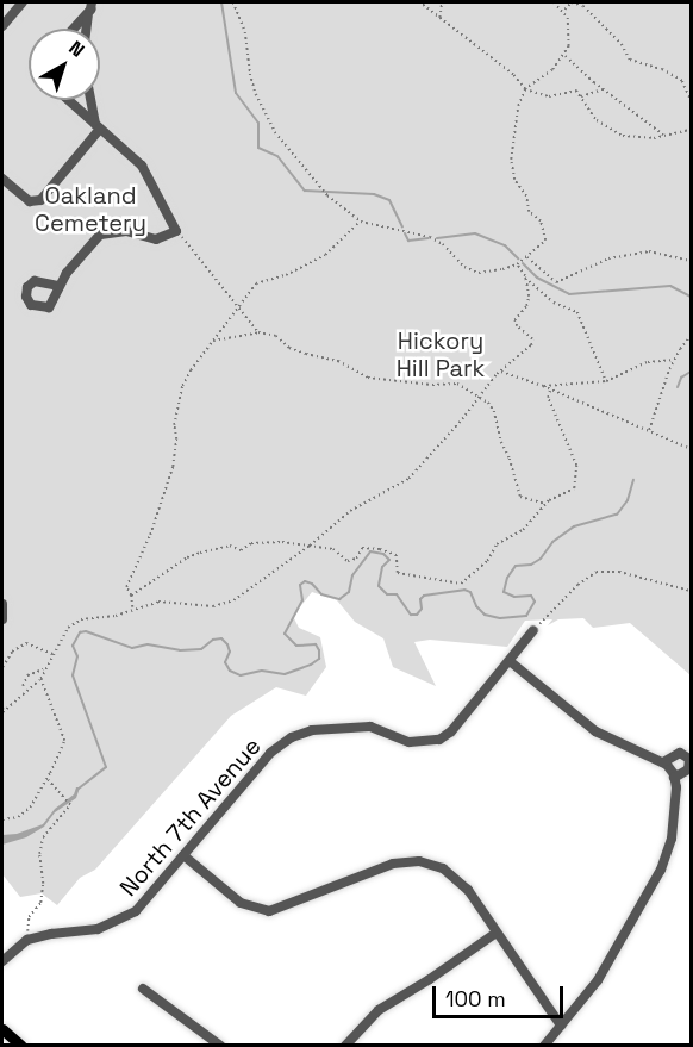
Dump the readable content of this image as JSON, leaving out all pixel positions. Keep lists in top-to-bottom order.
{
  "streets": {
    "street": ["North 7th Avenue"]
  },
  "parks": ["Oakland Cemetery", "Hickory Hill Park"],
  "scale_bar": "100 m",
  "north": "top right"
}
